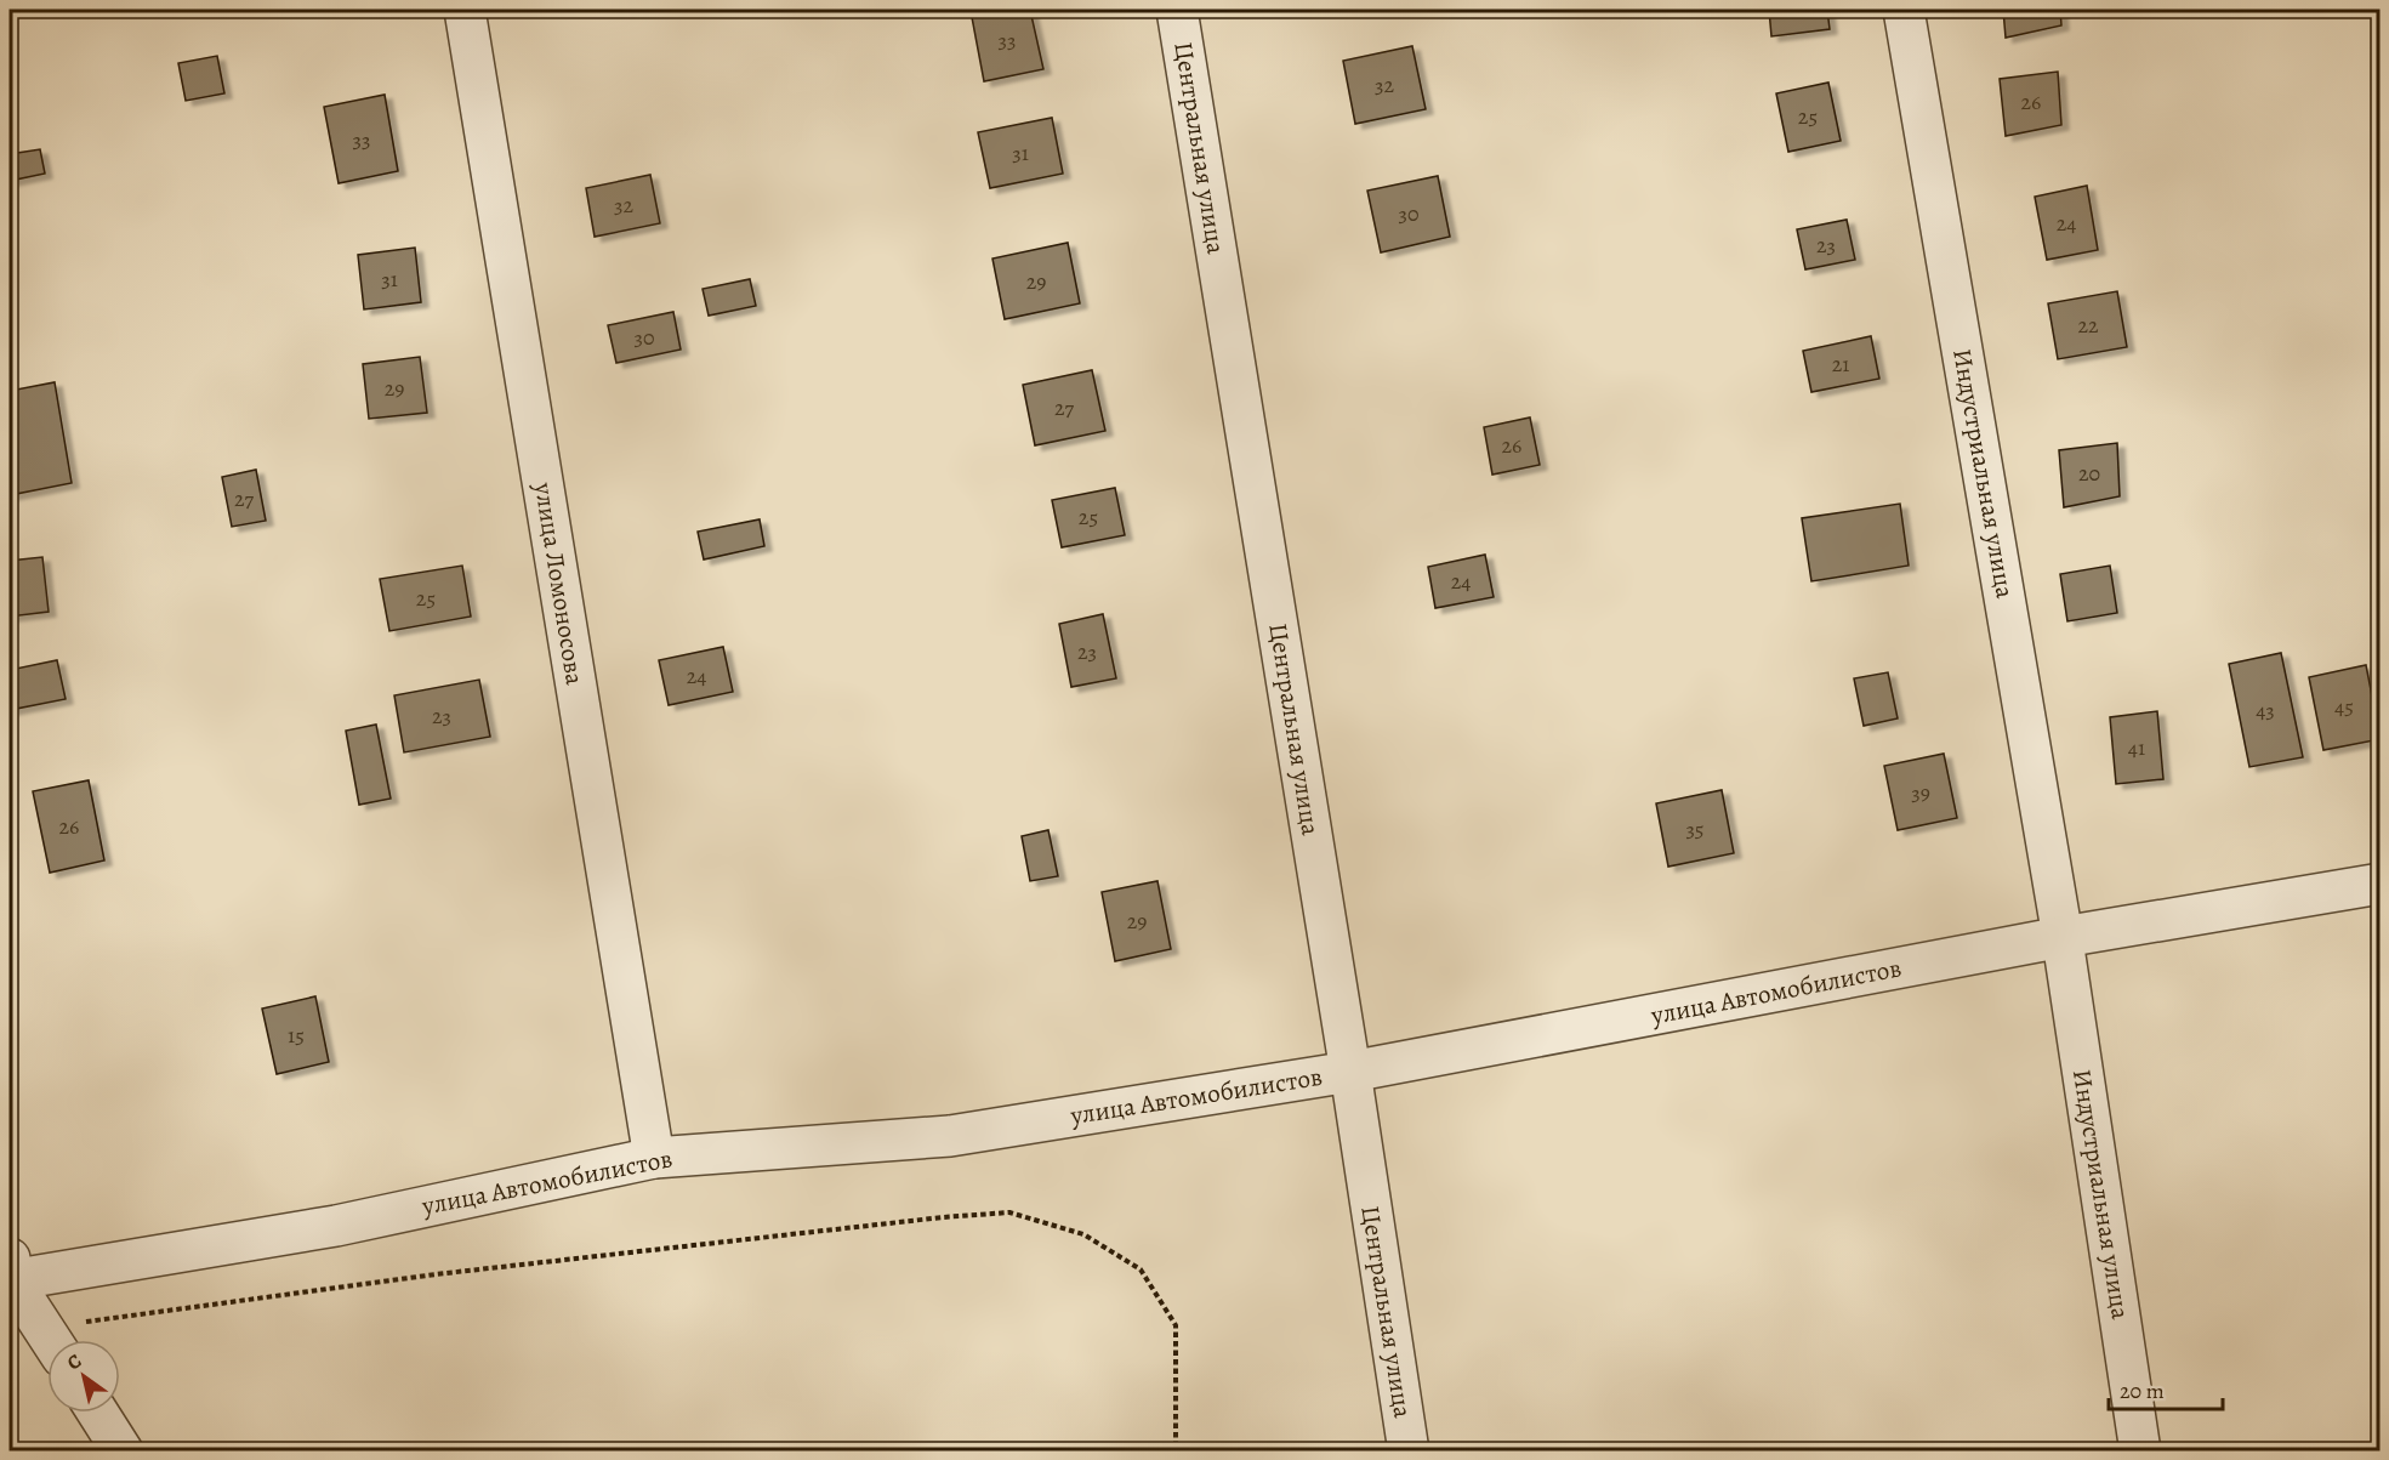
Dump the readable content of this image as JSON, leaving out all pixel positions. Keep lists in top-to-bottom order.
{
  "streets": {
    "street": [
      "Центральная улица",
      "Индустриальная улица",
      "улица Ломоносова",
      "улица Автомобилистов"
    ]
  },
  "crossings": [
    ["Центральная улица", "улица Автомобилистов"],
    ["Индустриальная улица", "улица Автомобилистов"],
    ["улица Ломоносова", "улица Автомобилистов"]
  ],
  "house_numbers": [
    "33",
    "32",
    "26",
    "25",
    "33",
    "31",
    "32",
    "30",
    "24",
    "23",
    "31",
    "29",
    "22",
    "30",
    "21",
    "29",
    "27",
    "26",
    "20",
    "27",
    "25",
    "24",
    "25",
    "23",
    "24",
    "45",
    "43",
    "23",
    "41",
    "39",
    "26",
    "35",
    "29",
    "15"
  ],
  "scale_bar": "20 m",
  "north": "top left"
}
